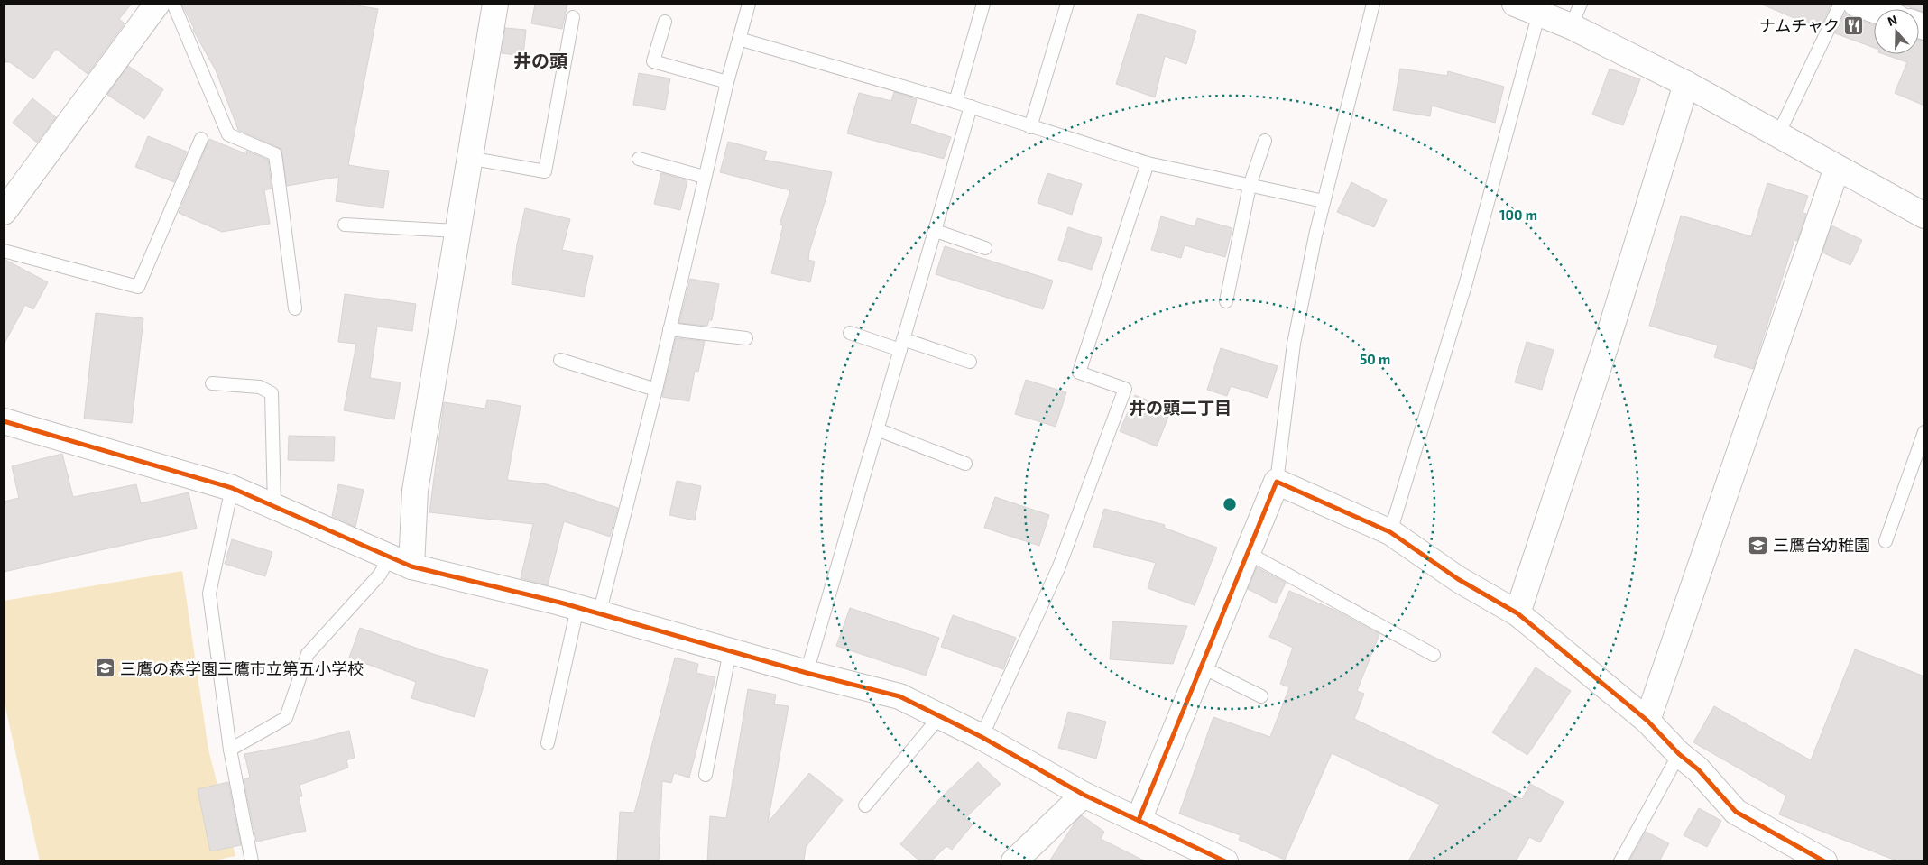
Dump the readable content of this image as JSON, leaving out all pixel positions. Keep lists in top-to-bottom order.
{
  "districts": ["井の頭", "井の頭二丁目"],
  "places": {
    "restaurant": ["ナムチャク"],
    "school or university": ["三鷹台幼稚園", "三鷹の森学園三鷹市立第五小学校"]
  },
  "north": "top",
  "rings": ["100 m", "50 m"]
}
